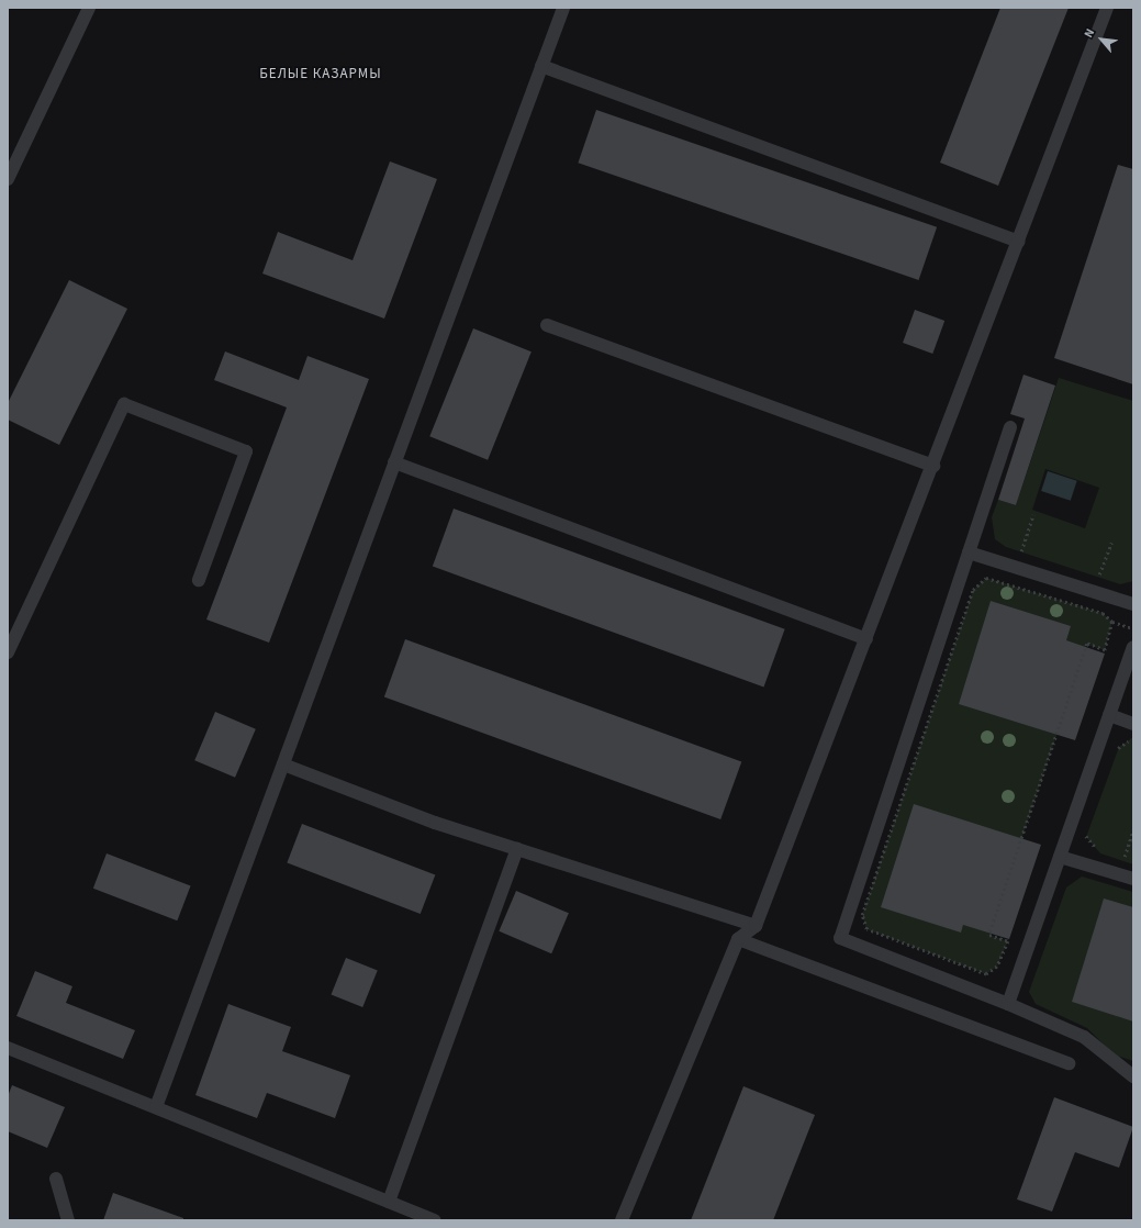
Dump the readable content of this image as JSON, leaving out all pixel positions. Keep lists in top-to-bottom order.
{
  "districts": ["БЕЛЫЕ КАЗАРМЫ"],
  "north": "top left"
}
